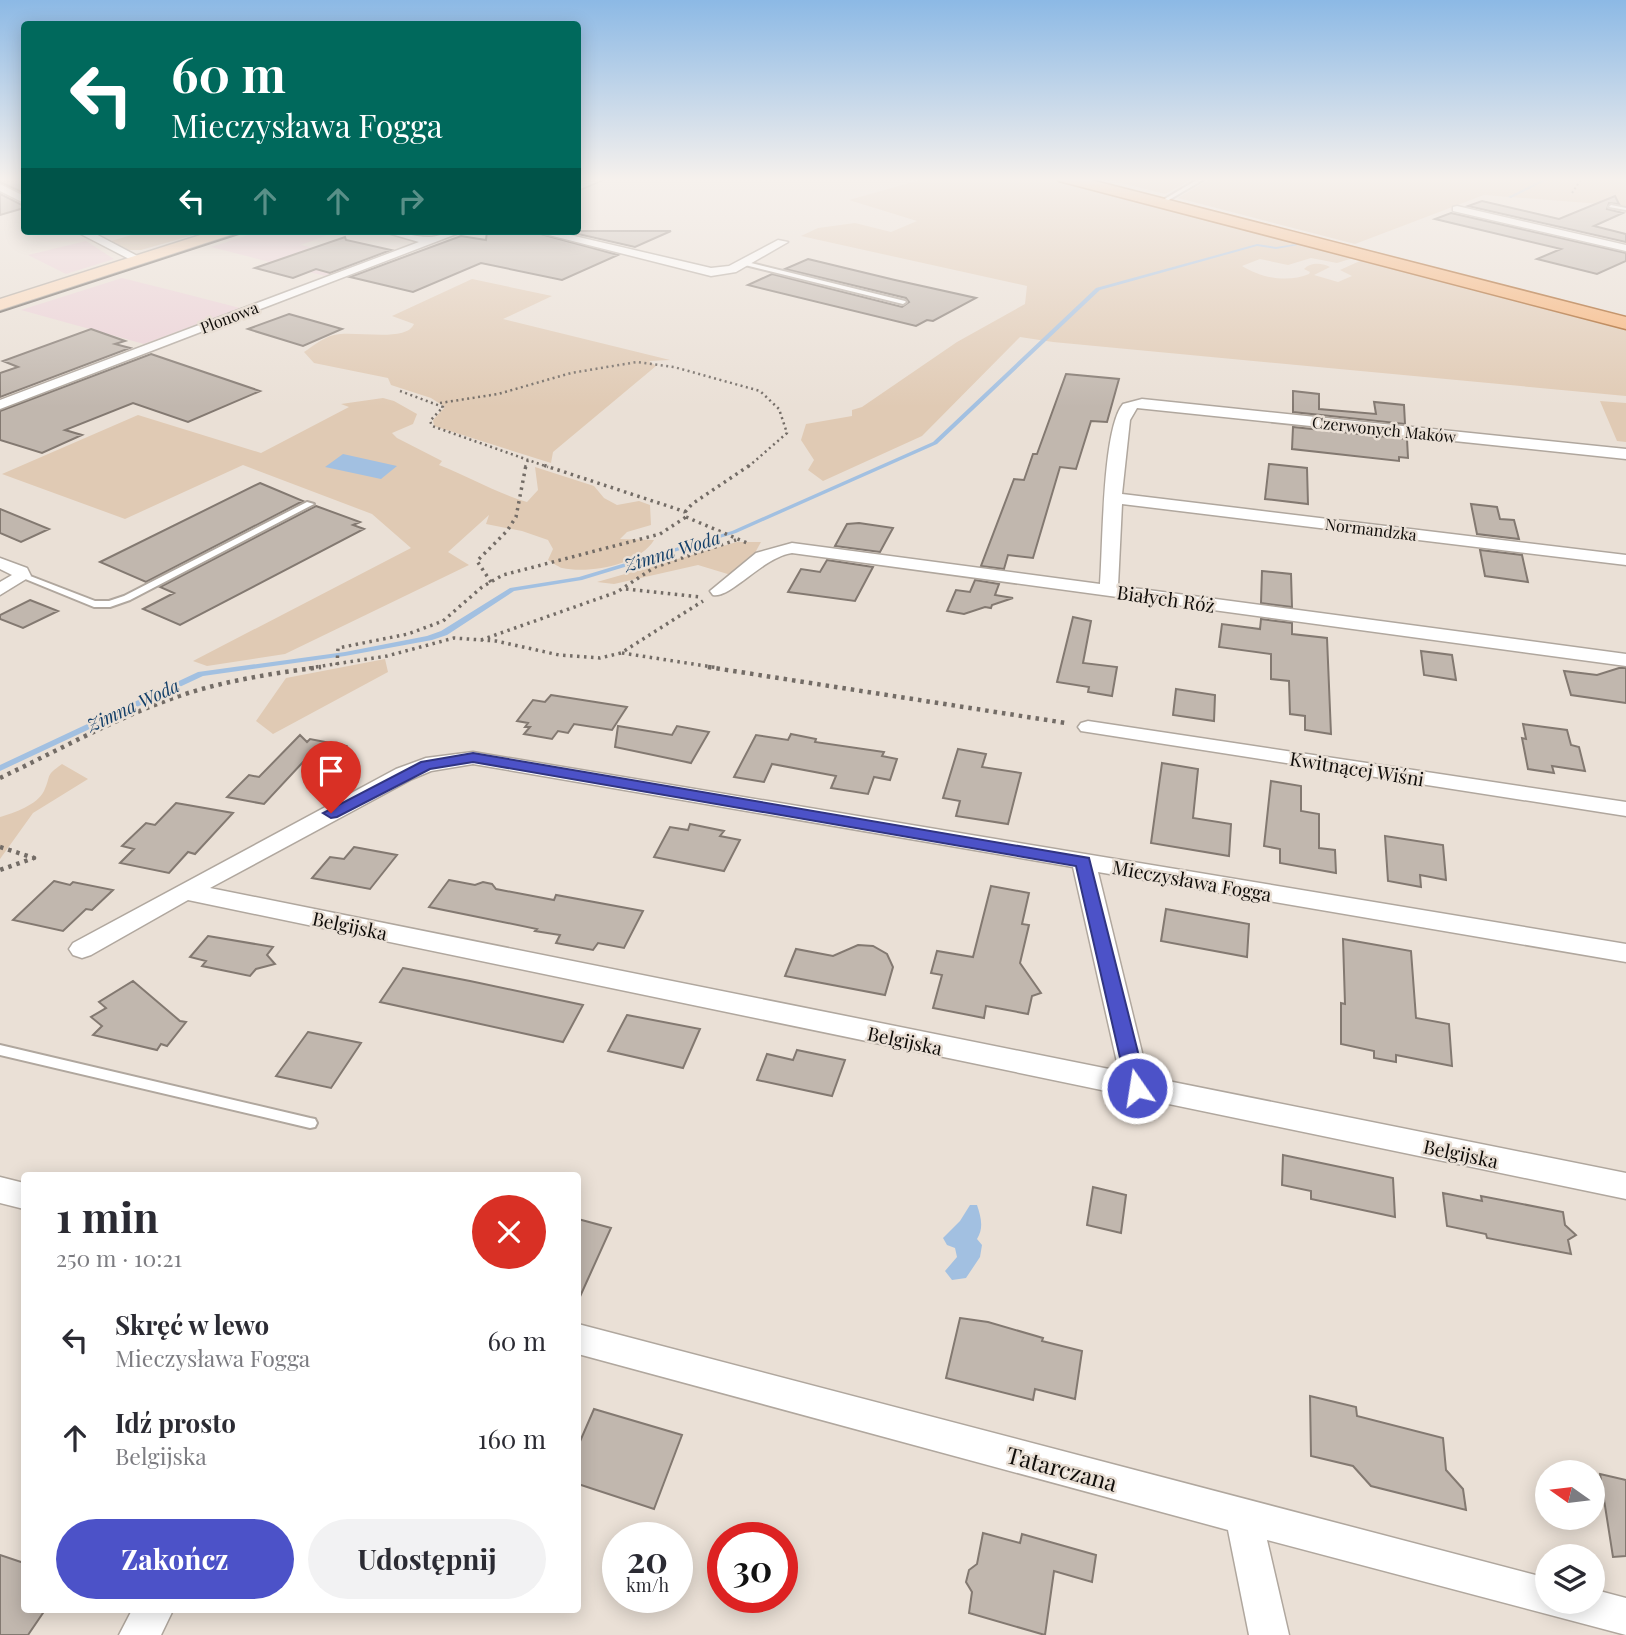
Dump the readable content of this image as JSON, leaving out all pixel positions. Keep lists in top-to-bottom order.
{
  "streets": {
    "street": [
      "Plonowa",
      "Czerwonych Maków",
      "Normandzka",
      "Białych Róż",
      "Kwitnącej Wiśni",
      "Mieczysława Fogga",
      "Belgijska",
      "Tatarczana"
    ]
  },
  "crossings": [
    ["Mieczysława Fogga", "Belgijska"]
  ],
  "water": ["Zimna Woda"],
  "north": "left",
  "page": {
    "turn": ["60 m", "Mieczysława Fogga"],
    "heading": ["1 min", "250 m · 10:21"],
    "list": [
      {
        "name": "Skręć w lewo",
        "note": "Mieczysława Fogga",
        "value": "60 m"
      },
      {
        "name": "Idź prosto",
        "note": "Belgijska",
        "value": "160 m"
      }
    ],
    "buttons": ["Zakończ", "Udostępnij"],
    "speed": "20 km/h",
    "limit": "30"
  }
}
